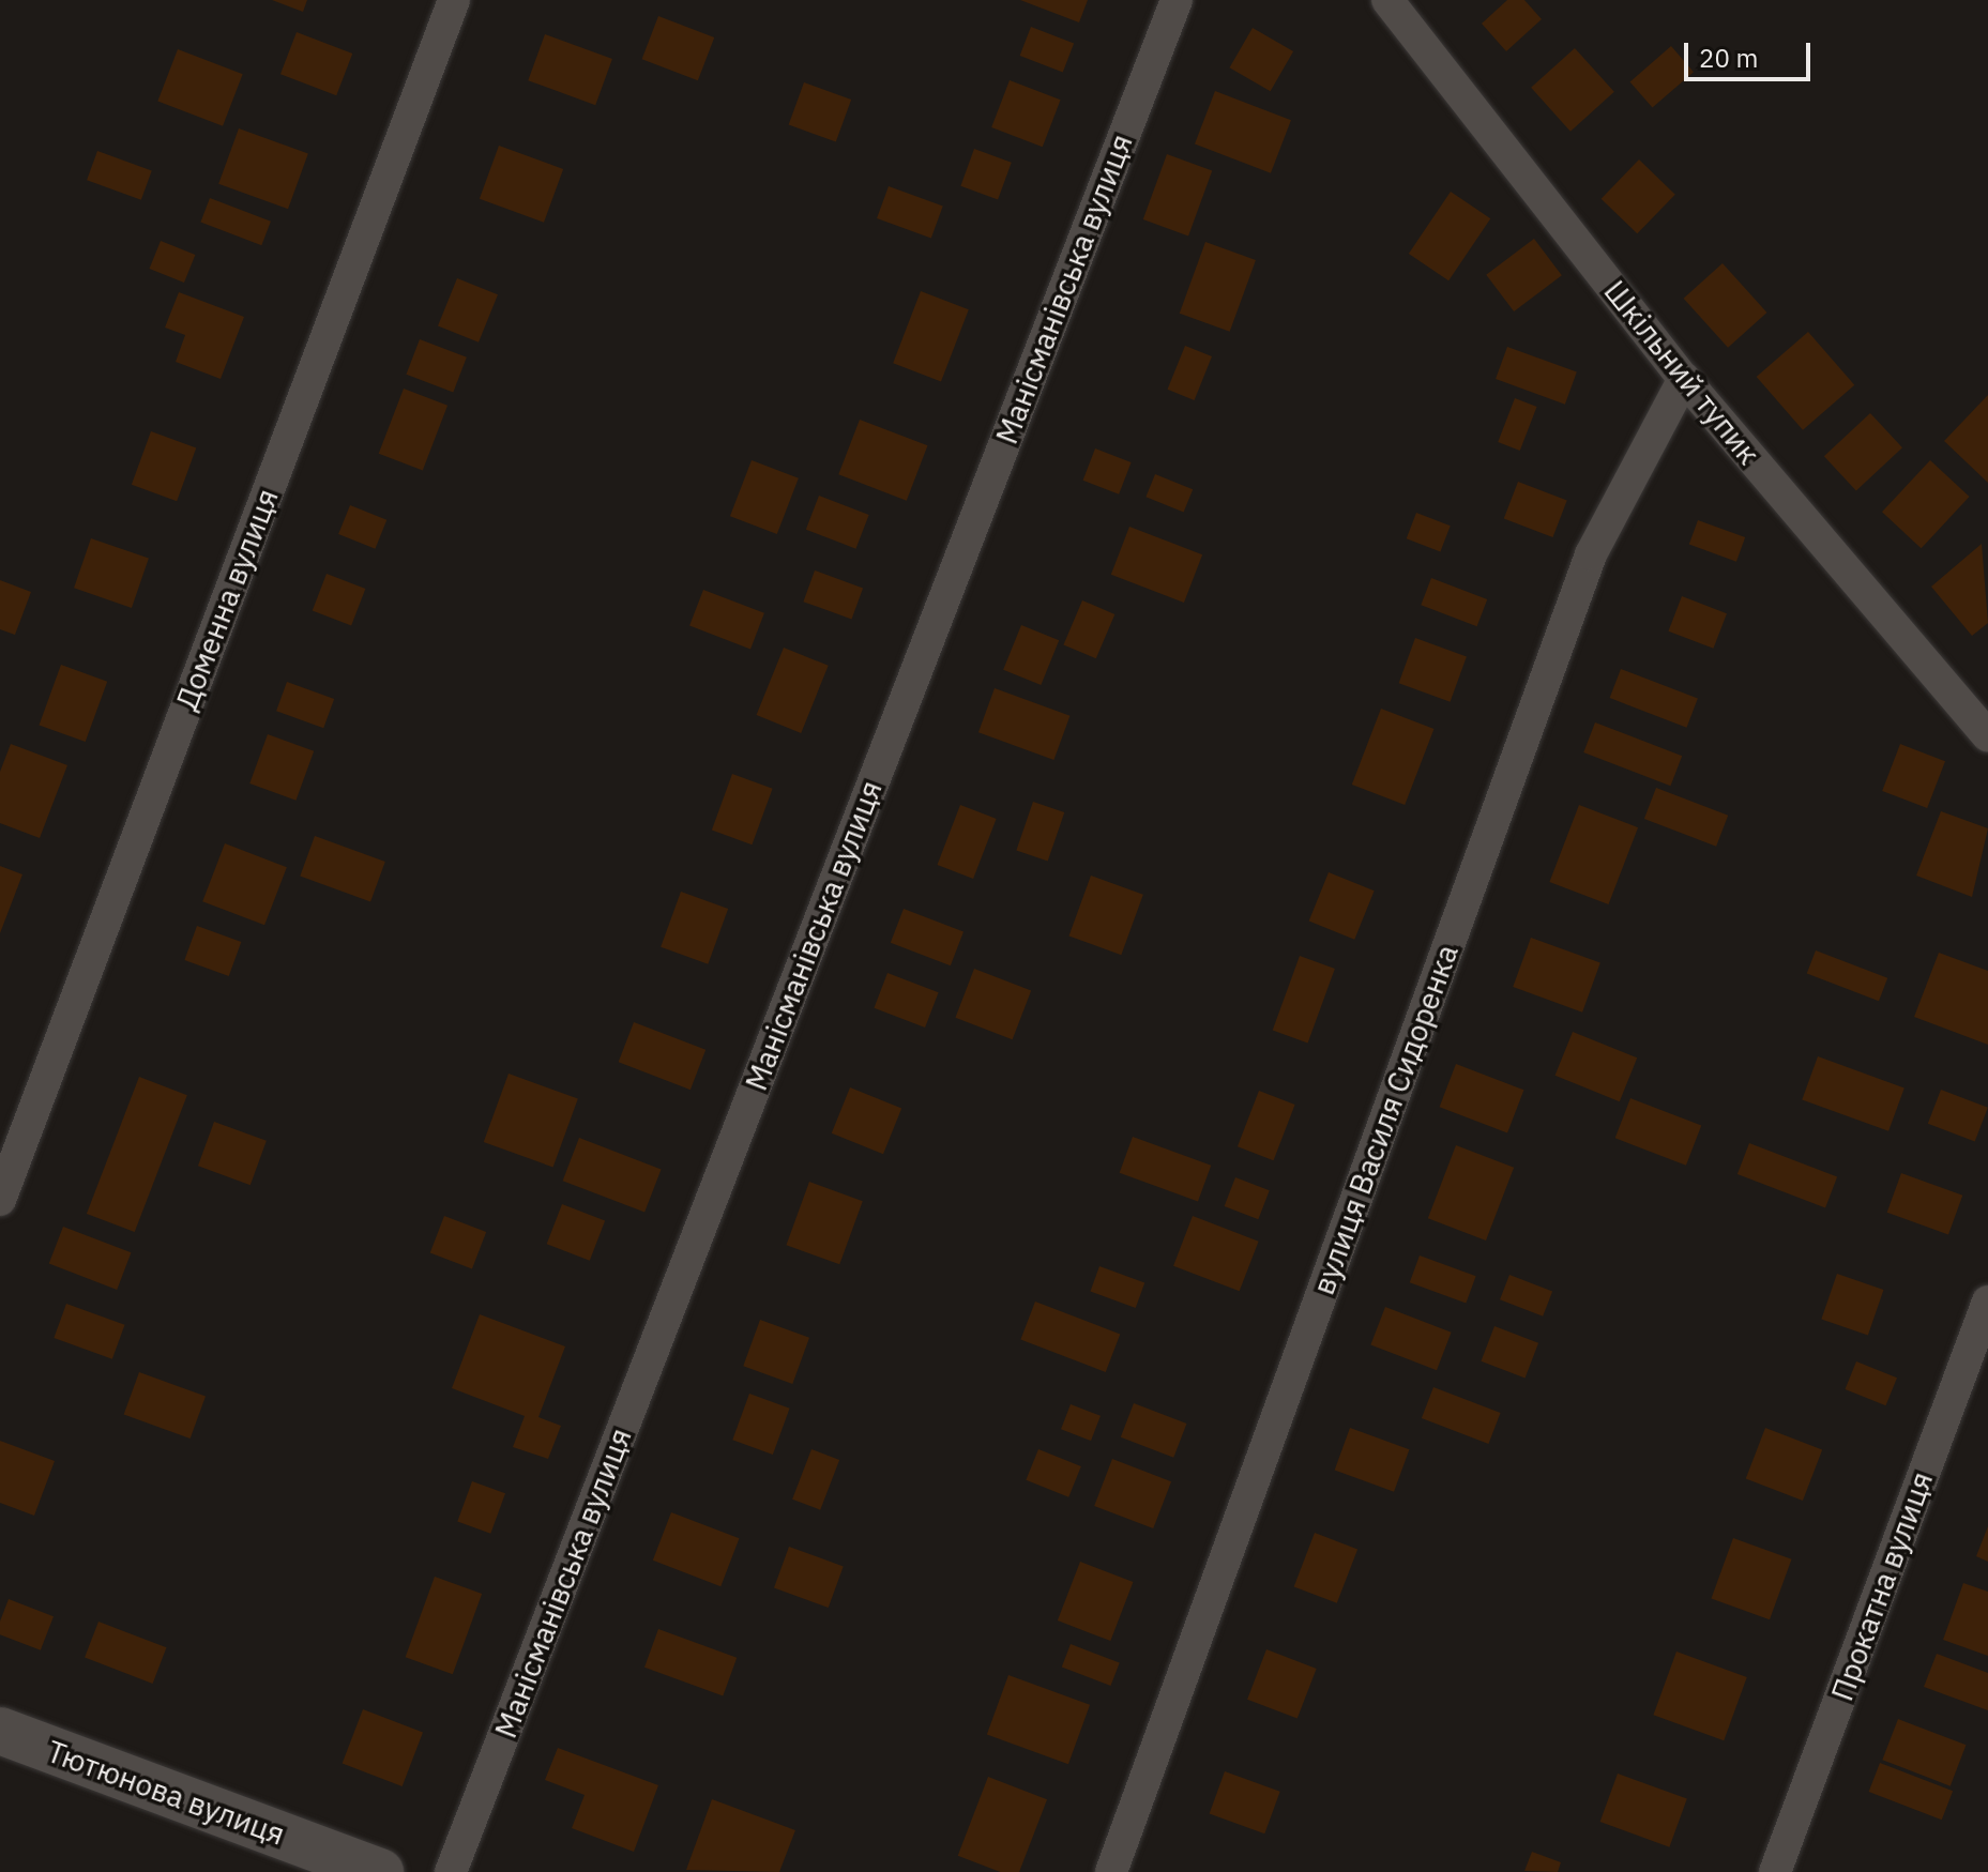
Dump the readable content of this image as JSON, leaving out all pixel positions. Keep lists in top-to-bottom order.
{
  "streets": {
    "street": [
      "Манісманівська вулиця",
      "Шкільний тупик",
      "Доменна вулиця",
      "вулиця Василя Сидоренка",
      "Прокатна вулиця",
      "Тютюнова вулиця"
    ]
  },
  "crossings": [
    ["Шкільний тупик", "вулиця Василя Сидоренка"]
  ],
  "scale_bar": "20 m"
}
